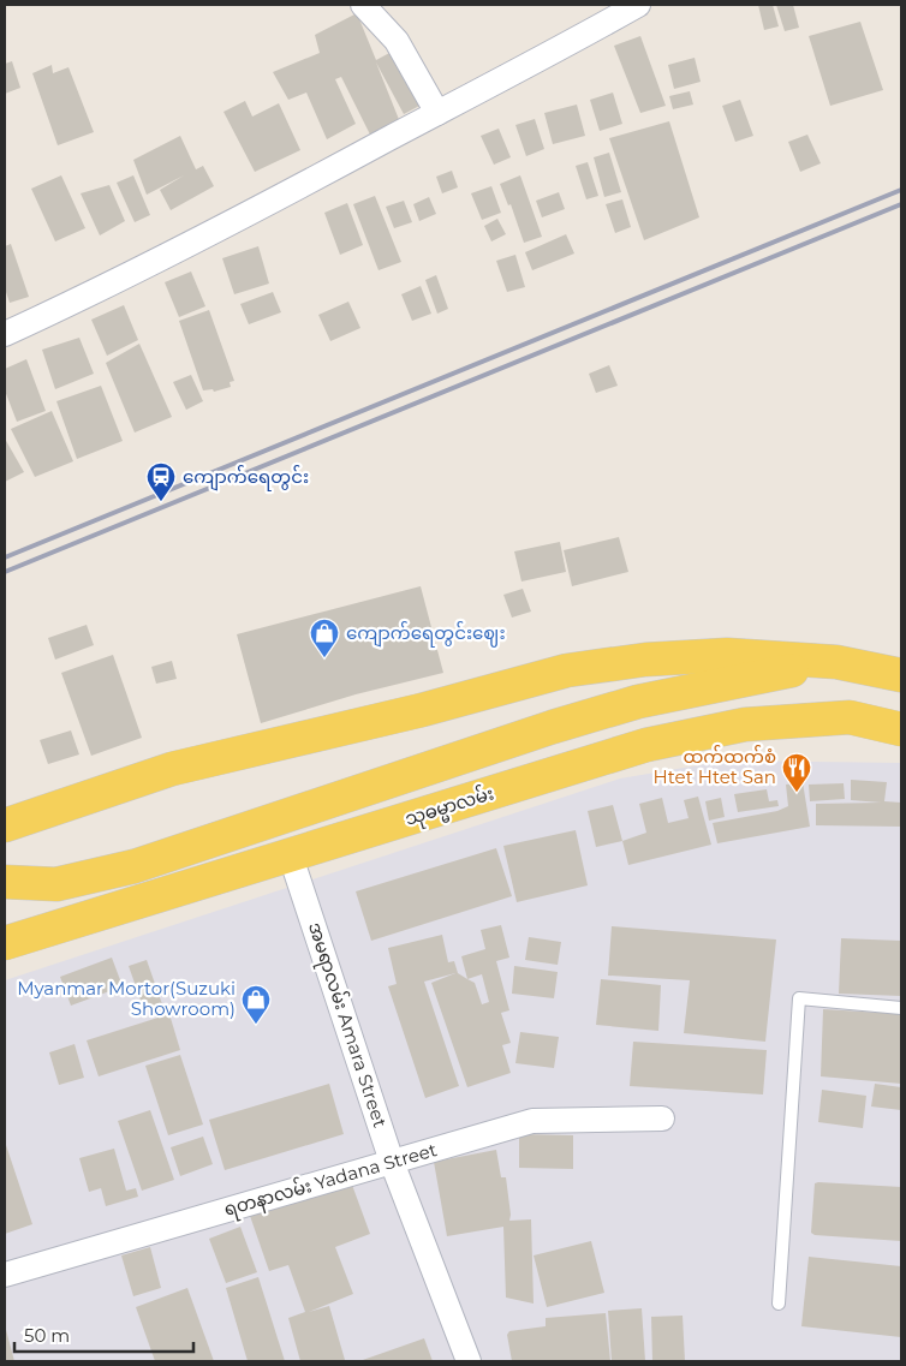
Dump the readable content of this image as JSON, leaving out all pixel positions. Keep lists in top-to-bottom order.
{
  "streets": {
    "main road": ["သုဓမ္မာလမ်း"],
    "street": ["အမရာလမ်း Amara Street", "ရတနာလမ်း Yadana Street"]
  },
  "crossings": [
    ["သုဓမ္မာလမ်း", "အမရာလမ်း Amara Street"],
    ["အမရာလမ်း Amara Street", "ရတနာလမ်း Yadana Street"]
  ],
  "places": {
    "station": ["ကျောက်ရေတွင်း"],
    "shop": ["ကျောက်ရေတွင်းဈေး", "Myanmar Mortor(Suzuki Showroom)"],
    "restaurant": ["ထက်ထက်စံ Htet Htet San"]
  },
  "scale_bar": "50 m"
}
